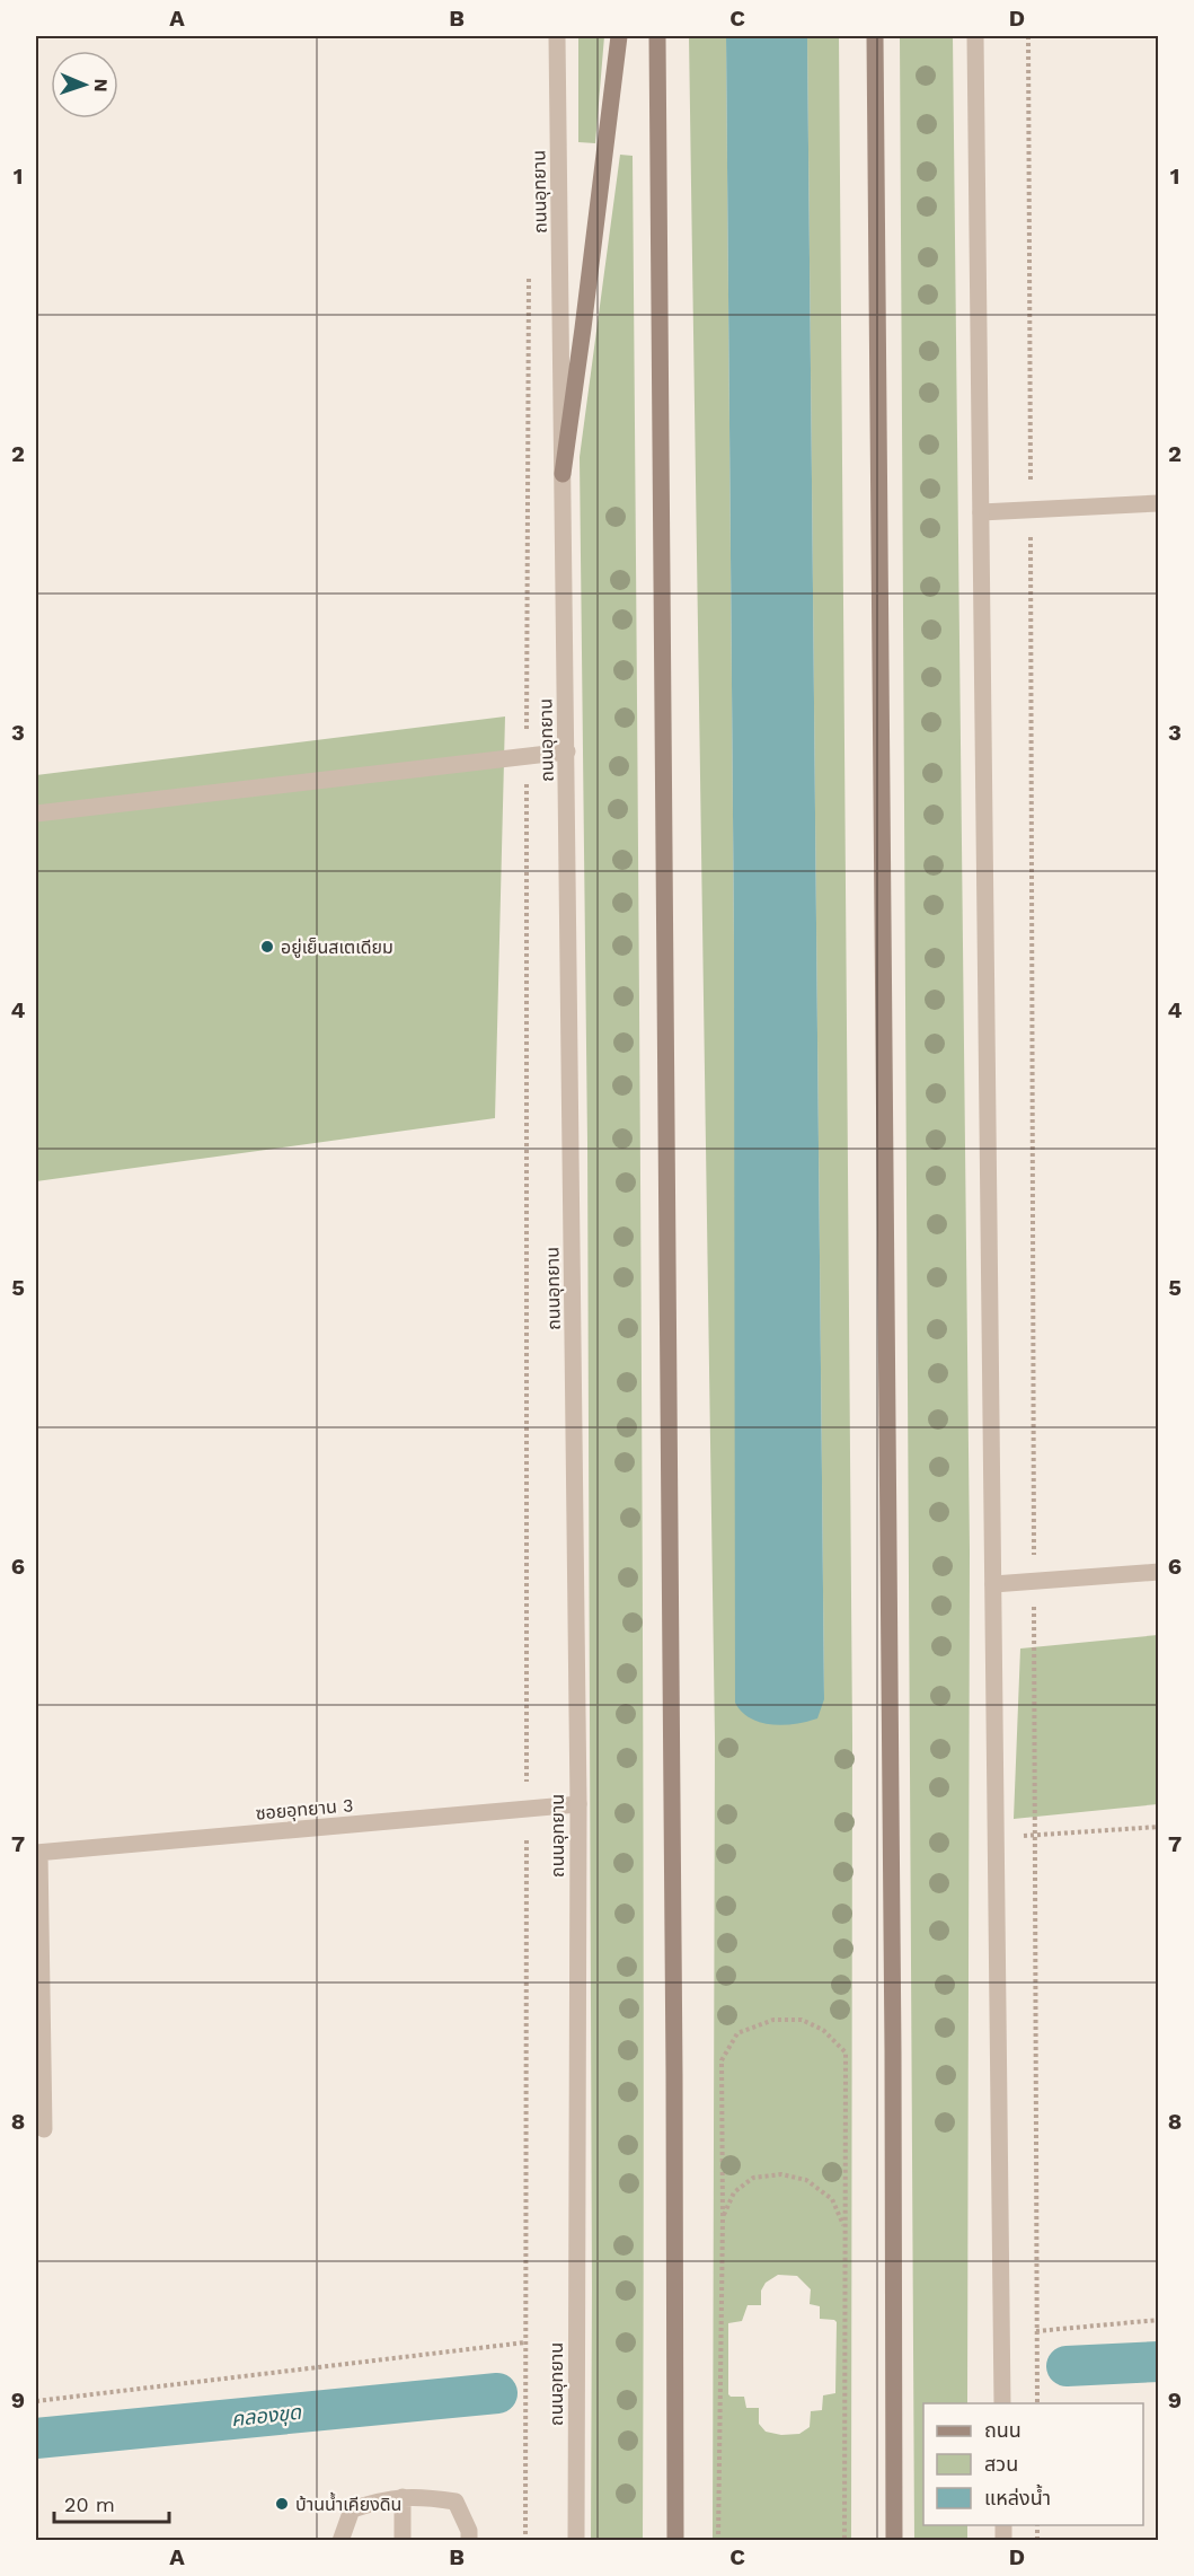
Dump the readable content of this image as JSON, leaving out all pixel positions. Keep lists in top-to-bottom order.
{
  "streets": {
    "street": ["ถนนอุทยาน", "ซอยอุทยาน 3"]
  },
  "crossings": [
    ["ถนนอุทยาน", "ซอยอุทยาน 3"]
  ],
  "water": ["คลองขุด"],
  "places": ["อยู่เย็นสเตเดียม", "บ้านน้ำเคียงดิน"],
  "legend": ["ถนน", "สวน", "แหล่งน้ำ"],
  "scale_bar": "20 m",
  "north": "right",
  "grid": {
    "columns": [
      "A",
      "B",
      "C",
      "D"
    ],
    "rows": [
      "1",
      "2",
      "3",
      "4",
      "5",
      "6",
      "7",
      "8",
      "9"
    ]
  }
}
